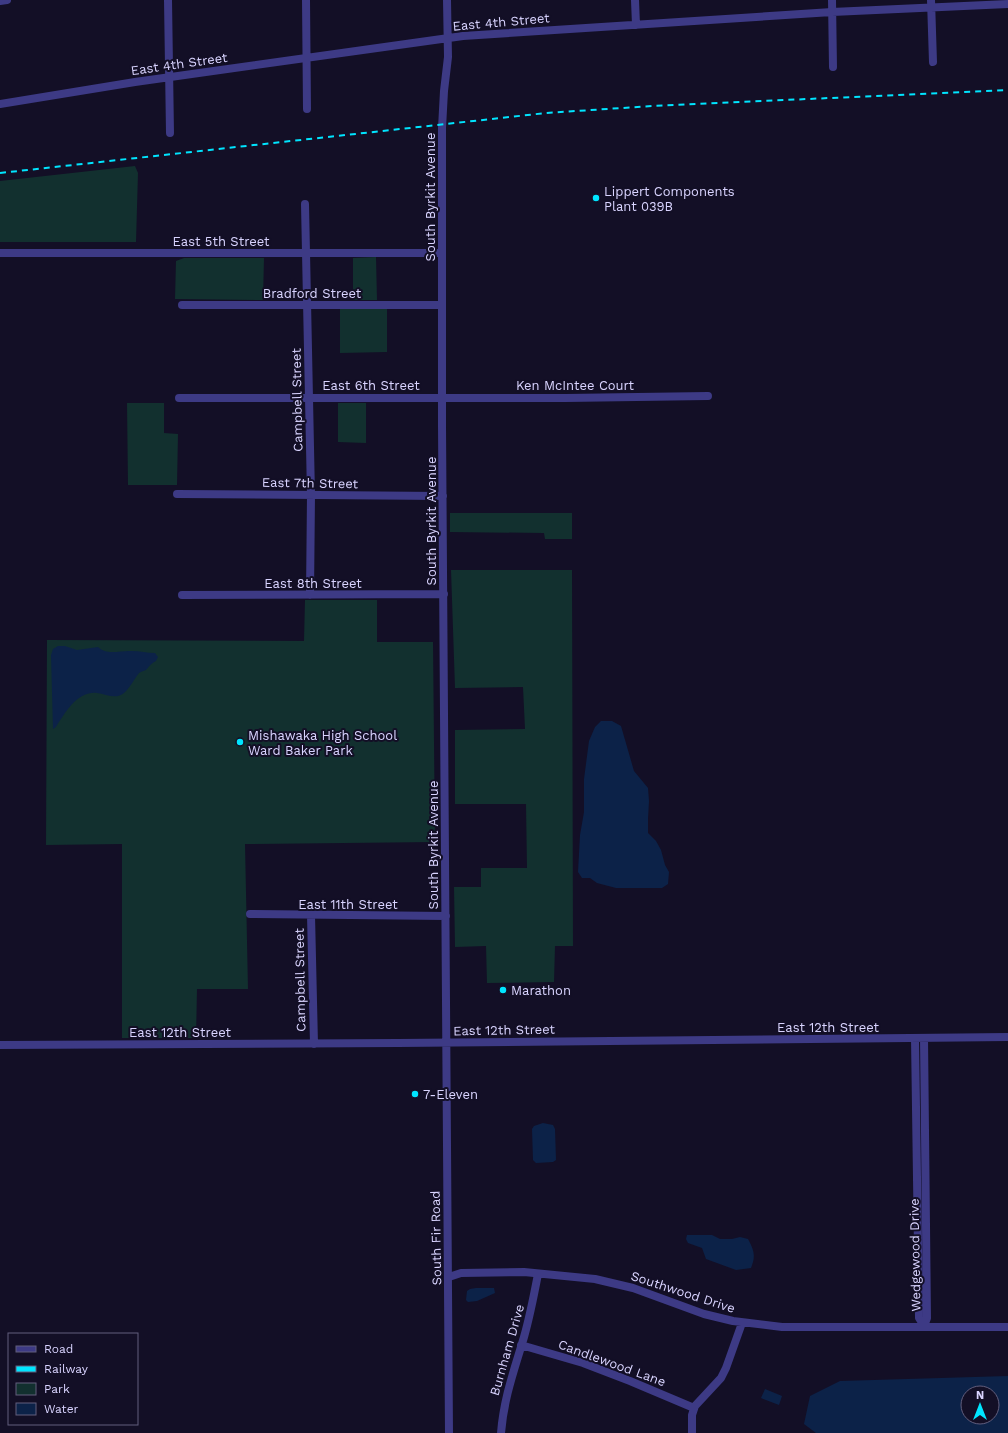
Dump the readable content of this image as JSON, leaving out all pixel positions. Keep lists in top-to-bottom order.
{
  "streets": {
    "street": [
      "East 4th Street",
      "South Byrkit Avenue",
      "East 5th Street",
      "Bradford Street",
      "East 6th Street",
      "Ken McIntee Court",
      "Campbell Street",
      "East 7th Street",
      "East 8th Street",
      "East 11th Street",
      "East 12th Street",
      "South Fir Road",
      "Wedgewood Drive",
      "Southwood Drive",
      "Burnham Drive",
      "Candlewood Lane"
    ]
  },
  "crossings": [
    ["East 4th Street", "South Byrkit Avenue"],
    ["South Byrkit Avenue", "East 5th Street"],
    ["South Byrkit Avenue", "Bradford Street"],
    ["South Byrkit Avenue", "East 6th Street"],
    ["South Byrkit Avenue", "Ken McIntee Court"],
    ["South Byrkit Avenue", "East 7th Street"],
    ["South Byrkit Avenue", "East 8th Street"],
    ["South Byrkit Avenue", "East 11th Street"],
    ["South Byrkit Avenue", "East 12th Street"],
    ["South Byrkit Avenue", "South Fir Road"],
    ["East 5th Street", "Campbell Street"],
    ["Bradford Street", "Campbell Street"],
    ["East 6th Street", "Ken McIntee Court"],
    ["East 6th Street", "Campbell Street"],
    ["Campbell Street", "East 7th Street"],
    ["Campbell Street", "East 8th Street"],
    ["Campbell Street", "East 11th Street"],
    ["Campbell Street", "East 12th Street"],
    ["East 12th Street", "South Fir Road"],
    ["East 12th Street", "Wedgewood Drive"],
    ["South Fir Road", "Southwood Drive"],
    ["Wedgewood Drive", "Southwood Drive"],
    ["Southwood Drive", "Burnham Drive"],
    ["Burnham Drive", "Candlewood Lane"]
  ],
  "places": [
    "Lippert Components Plant 039B",
    "Mishawaka High School Ward Baker Park",
    "Marathon",
    "7-Eleven"
  ],
  "legend": [
    "Road",
    "Railway",
    "Park",
    "Water"
  ],
  "north": "top"
}
